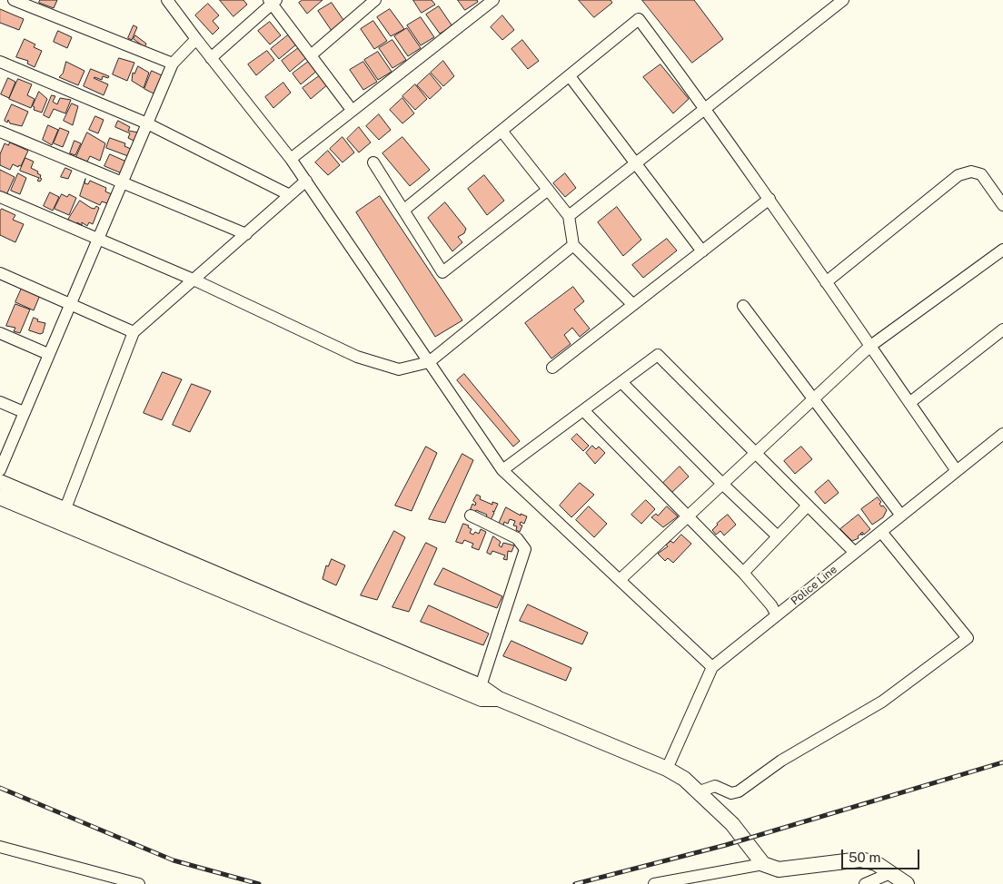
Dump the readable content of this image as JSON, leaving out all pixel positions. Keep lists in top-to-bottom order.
{
  "streets": {
    "street": ["Police Line"]
  },
  "scale_bar": "50 m"
}
